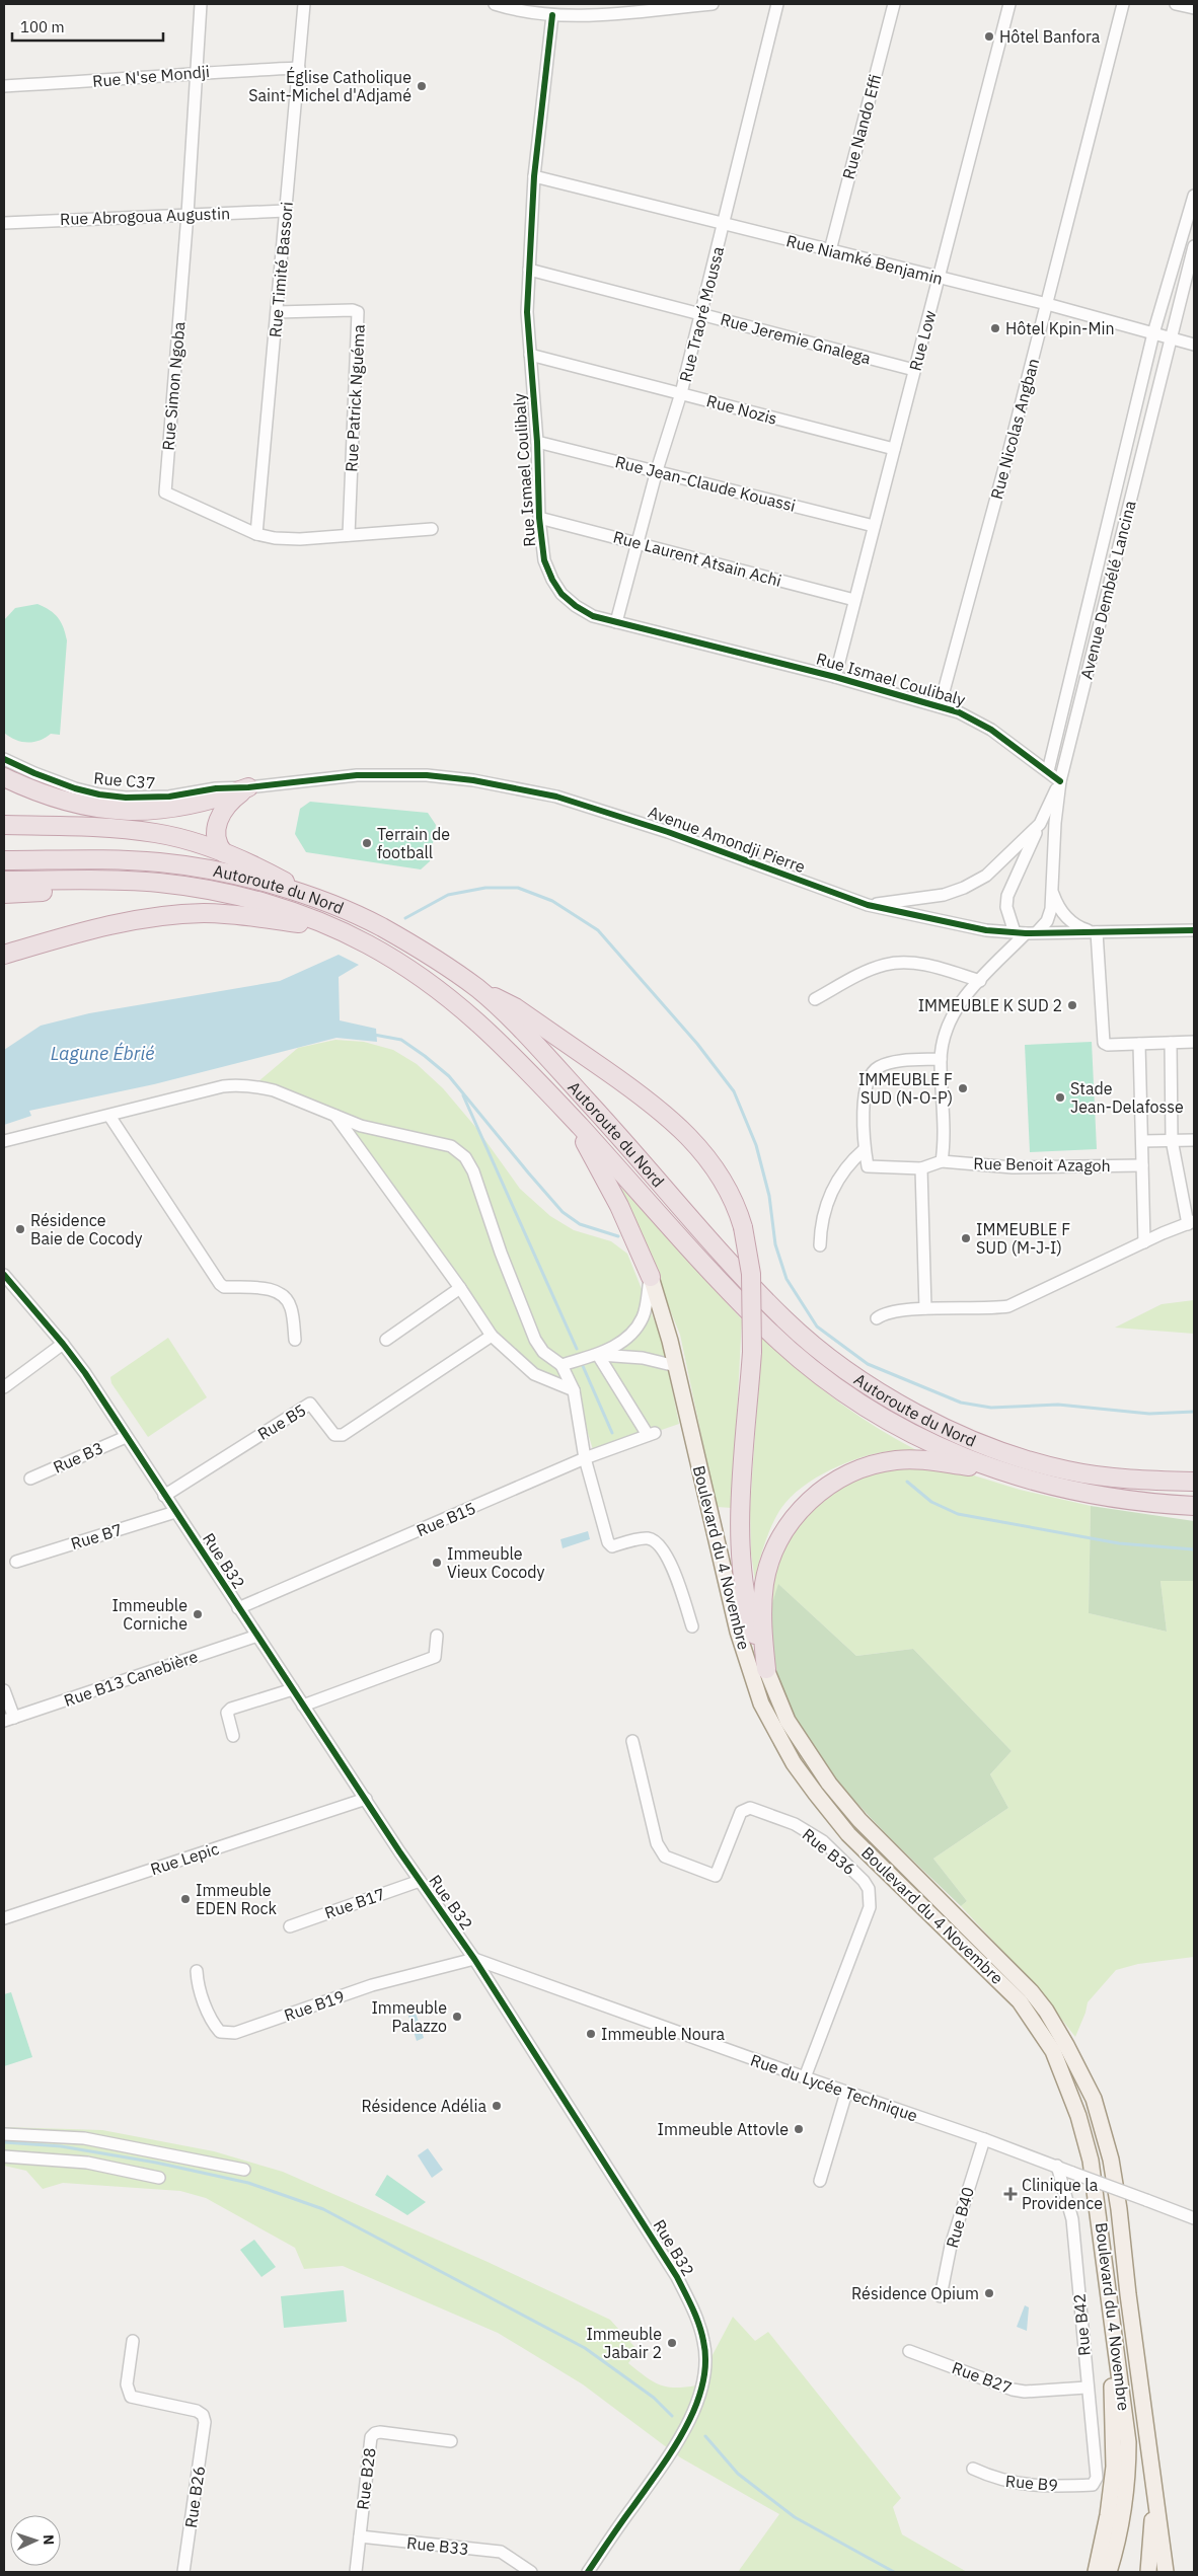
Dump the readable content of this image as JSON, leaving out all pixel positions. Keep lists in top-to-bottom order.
{
  "streets": {
    "highway": ["Autoroute du Nord"],
    "main road": ["Boulevard du 4 Novembre"],
    "street": [
      "Rue N'se Mondji",
      "Rue Nando Effi",
      "Rue Abrogoua Augustin",
      "Rue Niamké Benjamin",
      "Rue Timité Bassori",
      "Rue Traoré Moussa",
      "Rue Jeremie Gnalega",
      "Rue Low",
      "Rue Simon Ngoba",
      "Rue Patrick Nguéma",
      "Rue Nozis",
      "Rue Nicolas Angban",
      "Rue Ismael Coulibaly",
      "Rue Jean-Claude Kouassi",
      "Rue Laurent Atsain Achi",
      "Avenue Dembélé Lancina",
      "Rue C37",
      "Avenue Amondji Pierre",
      "Rue Benoit Azagoh",
      "Rue B5",
      "Rue B3",
      "Rue B15",
      "Rue B7",
      "Rue B32",
      "Rue B13 Canebière",
      "Rue B36",
      "Rue Lepic",
      "Rue B17",
      "Rue B19",
      "Rue du Lycée Technique",
      "Rue B40",
      "Rue B42",
      "Rue B27",
      "Rue B28",
      "Rue B9",
      "Rue B26",
      "Rue B33"
    ]
  },
  "crossings": [
    ["Rue N'se Mondji", "Rue Timité Bassori"],
    ["Rue N'se Mondji", "Rue Simon Ngoba"],
    ["Rue Nando Effi", "Rue Niamké Benjamin"],
    ["Rue Abrogoua Augustin", "Rue Timité Bassori"],
    ["Rue Abrogoua Augustin", "Rue Simon Ngoba"],
    ["Rue Niamké Benjamin", "Rue Traoré Moussa"],
    ["Rue Niamké Benjamin", "Rue Low"],
    ["Rue Niamké Benjamin", "Rue Nicolas Angban"],
    ["Rue Niamké Benjamin", "Rue Ismael Coulibaly"],
    ["Rue Niamké Benjamin", "Avenue Dembélé Lancina"],
    ["Rue Timité Bassori", "Rue Simon Ngoba"],
    ["Rue Timité Bassori", "Rue Patrick Nguéma"],
    ["Rue Traoré Moussa", "Rue Jeremie Gnalega"],
    ["Rue Traoré Moussa", "Rue Nozis"],
    ["Rue Traoré Moussa", "Rue Ismael Coulibaly"],
    ["Rue Traoré Moussa", "Rue Jean-Claude Kouassi"],
    ["Rue Traoré Moussa", "Rue Laurent Atsain Achi"],
    ["Rue Jeremie Gnalega", "Rue Low"],
    ["Rue Jeremie Gnalega", "Rue Ismael Coulibaly"],
    ["Rue Low", "Rue Nozis"],
    ["Rue Low", "Rue Ismael Coulibaly"],
    ["Rue Low", "Rue Jean-Claude Kouassi"],
    ["Rue Low", "Rue Laurent Atsain Achi"],
    ["Rue Simon Ngoba", "Rue Patrick Nguéma"],
    ["Rue Nozis", "Rue Ismael Coulibaly"],
    ["Rue Nicolas Angban", "Rue Ismael Coulibaly"],
    ["Rue Ismael Coulibaly", "Rue Jean-Claude Kouassi"],
    ["Rue Ismael Coulibaly", "Rue Laurent Atsain Achi"],
    ["Rue Ismael Coulibaly", "Avenue Dembélé Lancina"],
    ["Avenue Dembélé Lancina", "Avenue Amondji Pierre"],
    ["Avenue Dembélé Lancina", "Rue Benoit Azagoh"],
    ["Rue C37", "Avenue Amondji Pierre"],
    ["Rue B5", "Rue B32"],
    ["Rue B3", "Rue B32"],
    ["Rue B15", "Rue B32"],
    ["Rue B7", "Rue B32"],
    ["Rue B32", "Rue B13 Canebière"],
    ["Rue B32", "Rue Lepic"],
    ["Rue B32", "Rue B17"],
    ["Rue B32", "Rue B19"],
    ["Rue B32", "Rue du Lycée Technique"],
    ["Rue B36", "Rue du Lycée Technique"],
    ["Rue B19", "Rue du Lycée Technique"],
    ["Rue du Lycée Technique", "Rue B40"],
    ["Rue du Lycée Technique", "Rue B42"],
    ["Rue B42", "Rue B27"],
    ["Rue B42", "Rue B9"],
    ["Rue B28", "Rue B33"]
  ],
  "water": ["Lagune Ébrié"],
  "places": {
    "other": [
      "Hôtel Banfora",
      "Église Catholique Saint-Michel d'Adjamé",
      "Hôtel Kpin-Min",
      "Terrain de football",
      "IMMEUBLE K SUD 2",
      "IMMEUBLE F SUD (N-O-P)",
      "Stade Jean-Delafosse",
      "Résidence Baie de Cocody",
      "IMMEUBLE F SUD (M-J-I)",
      "Immeuble Vieux Cocody",
      "Immeuble Corniche",
      "Immeuble EDEN Rock",
      "Immeuble Palazzo",
      "Immeuble Noura",
      "Résidence Adélia",
      "Immeuble Attovle",
      "Résidence Opium",
      "Immeuble Jabair 2"
    ],
    "health": ["Clinique la Providence"]
  },
  "scale_bar": "100 m",
  "north": "right"
}
